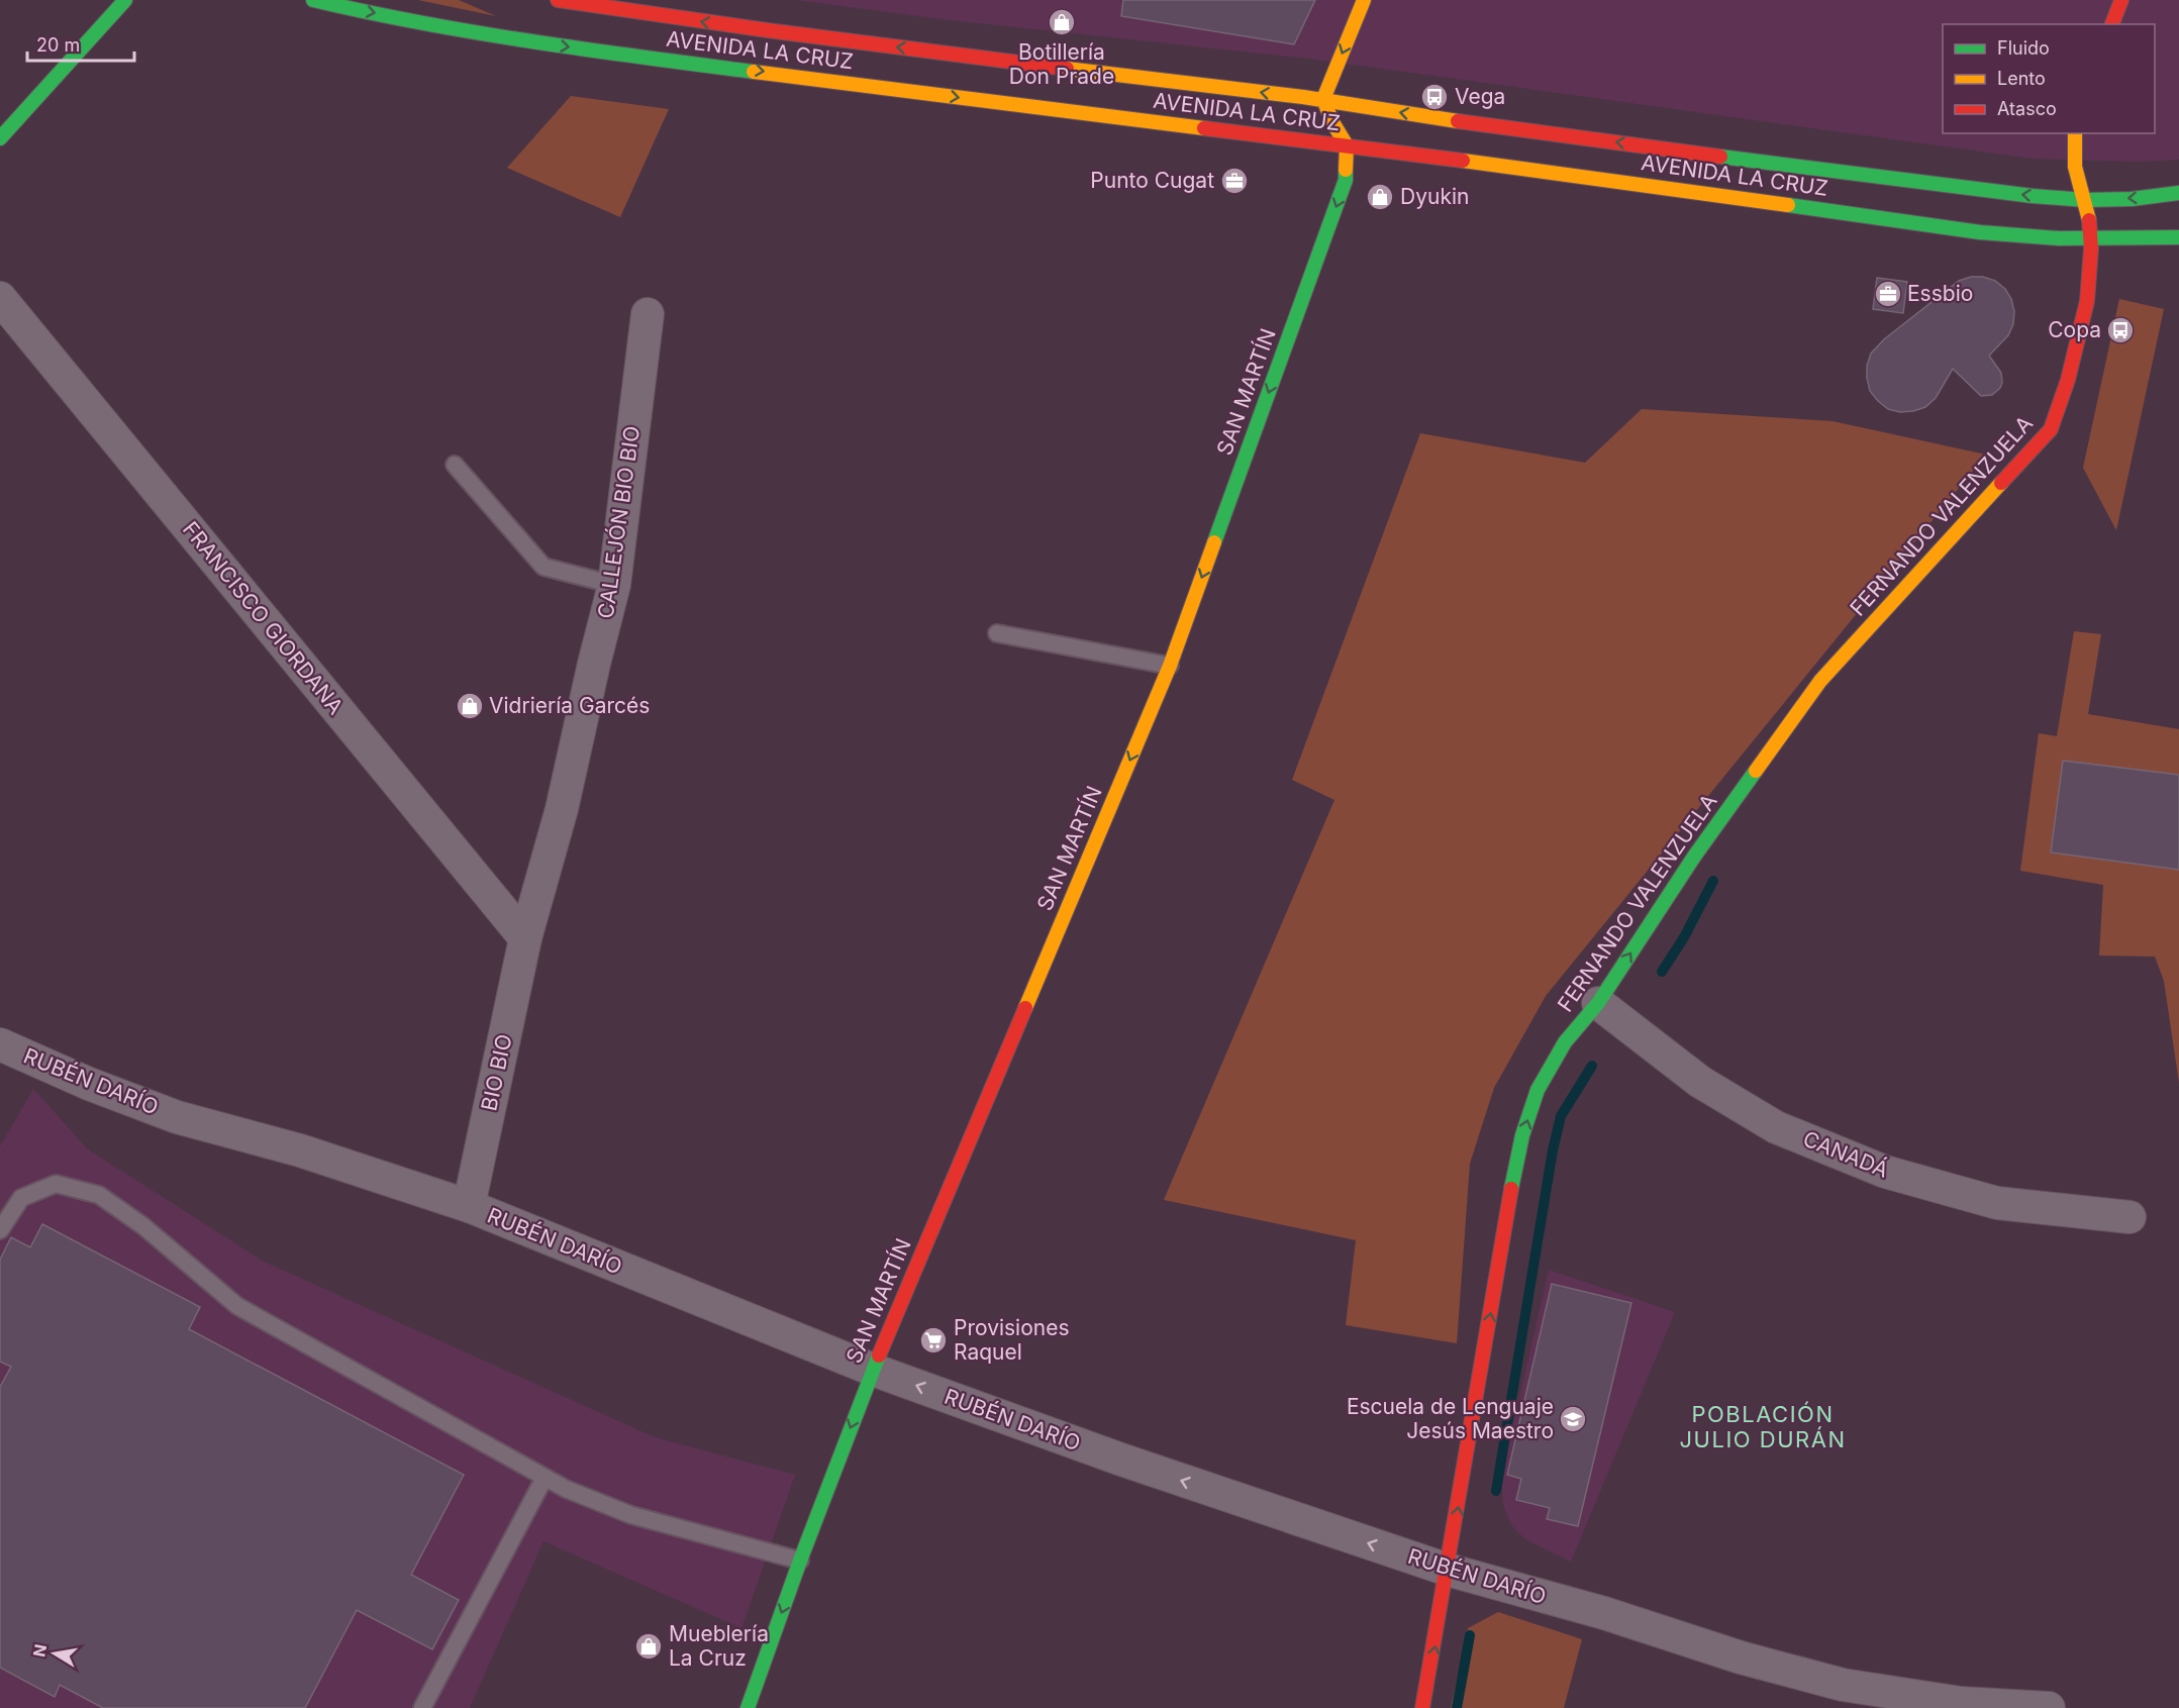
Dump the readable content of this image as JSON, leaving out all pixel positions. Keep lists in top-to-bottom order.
{
  "streets": {
    "main road": ["AVENIDA LA CRUZ", "SAN MARTÍN", "FERNANDO VALENZUELA"],
    "street": [
      "CALLEJÓN BIO BIO",
      "FRANCISCO GIORDANA",
      "BIO BIO",
      "RUBÉN DARÍO",
      "CANADÁ"
    ]
  },
  "crossings": [
    ["AVENIDA LA CRUZ", "SAN MARTÍN"],
    ["AVENIDA LA CRUZ", "FERNANDO VALENZUELA"],
    ["SAN MARTÍN", "RUBÉN DARÍO"],
    ["FERNANDO VALENZUELA", "RUBÉN DARÍO"],
    ["FERNANDO VALENZUELA", "CANADÁ"],
    ["CALLEJÓN BIO BIO", "FRANCISCO GIORDANA"],
    ["CALLEJÓN BIO BIO", "BIO BIO"],
    ["FRANCISCO GIORDANA", "BIO BIO"],
    ["BIO BIO", "RUBÉN DARÍO"]
  ],
  "one_way": ["SAN MARTÍN", "FERNANDO VALENZUELA"],
  "districts": ["POBLACIÓN JULIO DURÁN"],
  "places": {
    "shop": [
      "Botillería Don Prade",
      "Dyukin",
      "Vidriería Garcés",
      "Mueblería La Cruz"
    ],
    "bus stop": ["Vega", "Copa"],
    "office": ["Punto Cugat", "Essbio"],
    "supermarket": ["Provisiones Raquel"],
    "school or university": ["Escuela de Lenguaje Jesús Maestro"]
  },
  "legend": ["Fluido", "Lento", "Atasco"],
  "scale_bar": "20 m",
  "north": "left"
}
